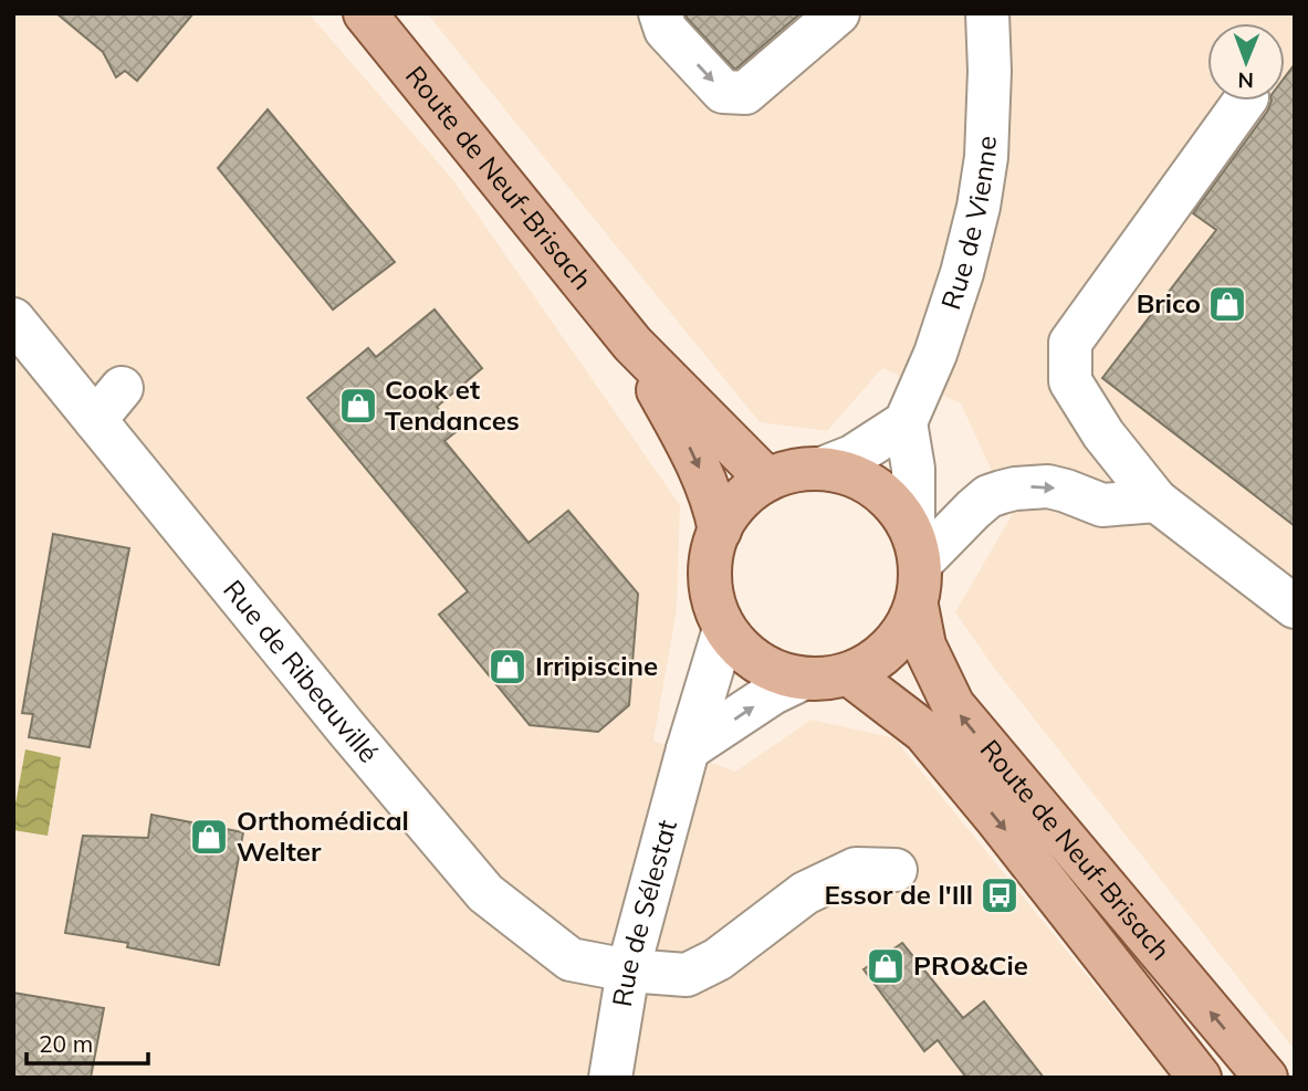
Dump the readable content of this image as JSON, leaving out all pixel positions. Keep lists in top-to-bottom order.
{
  "streets": {
    "main road": ["Route de Neuf-Brisach"],
    "street": ["Rue de Vienne", "Rue de Ribeauvillé", "Rue de Sélestat"]
  },
  "crossings": [
    ["Route de Neuf-Brisach", "Rue de Sélestat"],
    ["Rue de Ribeauvillé", "Rue de Sélestat"]
  ],
  "places": {
    "shop": [
      "Brico",
      "Cook et Tendances",
      "Irripiscine",
      "Orthomédical Welter",
      "PRO&Cie"
    ],
    "bus stop": ["Essor de l'Ill"]
  },
  "scale_bar": "20 m",
  "north": "bottom"
}
